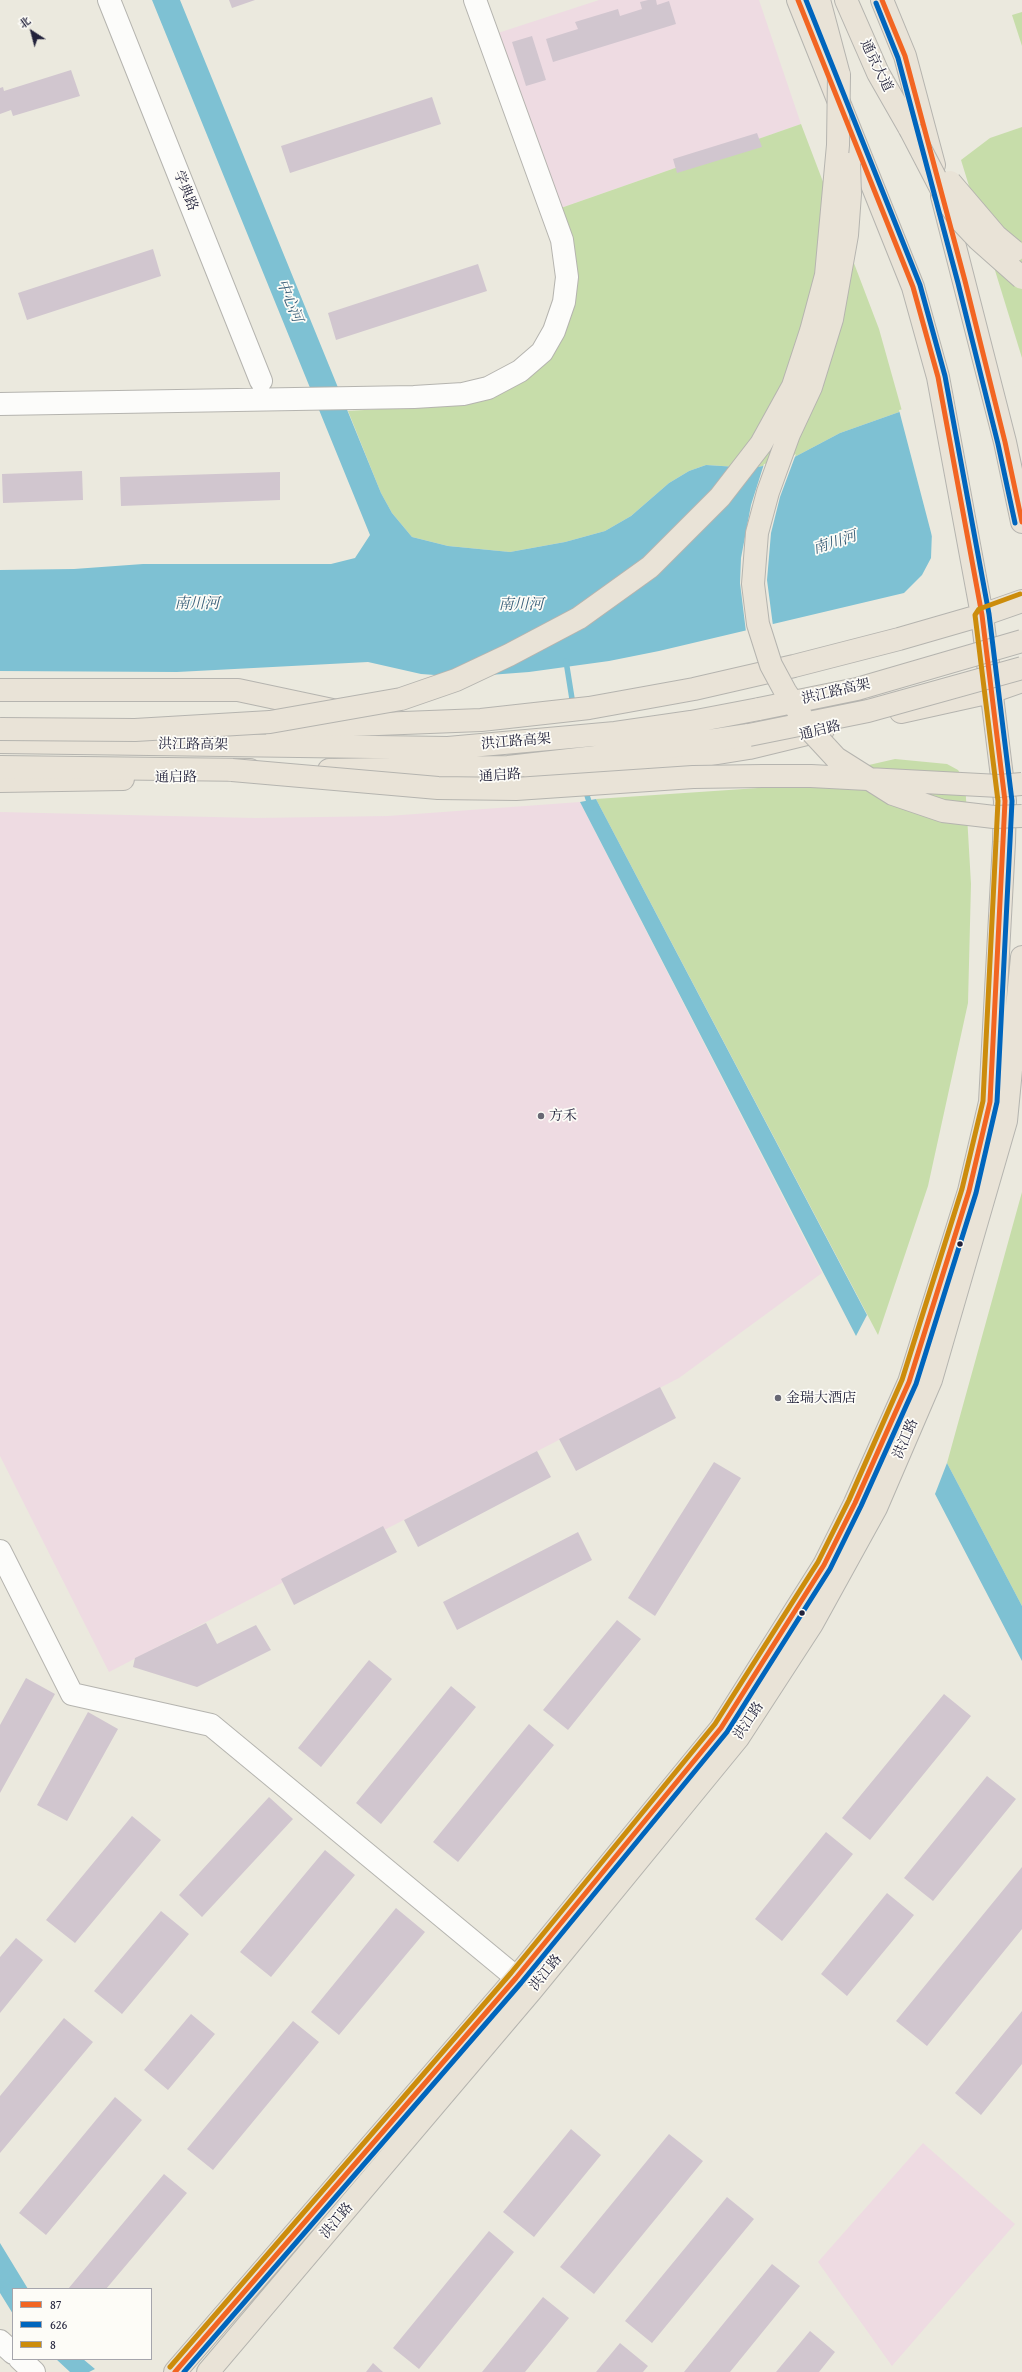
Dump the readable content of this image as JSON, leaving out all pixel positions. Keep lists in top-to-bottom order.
{
  "streets": {
    "main road": [
      "通京大道",
      "洪江路高架",
      "通启路",
      "洪江路"
    ],
    "street": ["学典路"]
  },
  "crossings": [
    ["通启路", "洪江路"]
  ],
  "water": ["中心河", "南川河"],
  "places": ["方禾", "金瑞大酒店"],
  "lines": ["transit line 87", "transit line 626", "transit line 8"],
  "legend": ["87", "626", "8"],
  "north": "top left"
}
